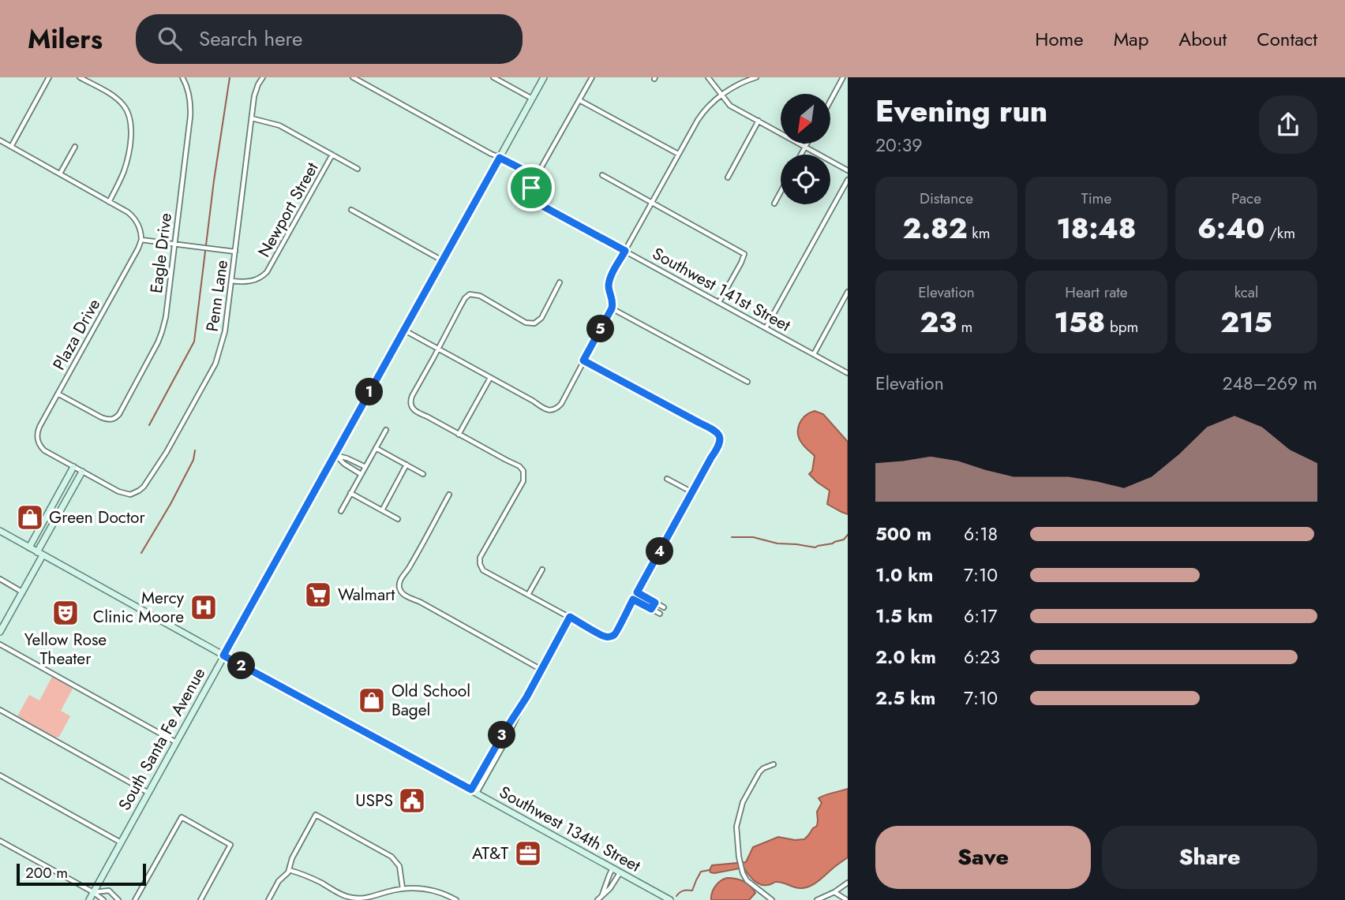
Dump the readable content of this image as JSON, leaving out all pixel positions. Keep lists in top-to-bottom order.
{
  "streets": {
    "main road": ["South Santa Fe Avenue", "Southwest 134th Street"],
    "street": [
      "Newport Street",
      "Eagle Drive",
      "Southwest 141st Street",
      "Penn Lane",
      "Plaza Drive"
    ]
  },
  "crossings": [
    ["Newport Street", "Penn Lane"],
    ["Eagle Drive", "Plaza Drive"],
    ["South Santa Fe Avenue", "Southwest 134th Street"]
  ],
  "places": {
    "shop": ["Green Doctor", "Old School Bagel"],
    "supermarket": ["Walmart"],
    "hospital": ["Mercy Clinic Moore"],
    "theatre": ["Yellow Rose Theater"],
    "public building": ["USPS"],
    "office": ["AT&T"]
  },
  "scale_bar": "200 m",
  "north": "bottom left",
  "page": {
    "header": "Milers",
    "search": "Search here",
    "nav": [
      "Home",
      "Map",
      "About",
      "Contact"
    ],
    "heading": ["Evening run", "20:39"],
    "stats": [
      ["Distance", "2.82 km"],
      ["Time", "18:48"],
      ["Pace", "6:40 /km"],
      ["Elevation", "23 m"],
      ["Heart rate", "158 bpm"],
      ["kcal", "215"]
    ],
    "pins": [
      "5",
      "1",
      "4",
      "2",
      "3"
    ],
    "chart": ["Elevation", "248–269 m"],
    "list": [
      {
        "name": "500 m",
        "note": "6:18"
      },
      {
        "name": "1.0 km",
        "note": "7:10"
      },
      {
        "name": "1.5 km",
        "note": "6:17"
      },
      {
        "name": "2.0 km",
        "note": "6:23"
      },
      {
        "name": "2.5 km",
        "note": "7:10"
      }
    ],
    "buttons": ["Save", "Share"],
    "scale": "200 m"
  }
}
